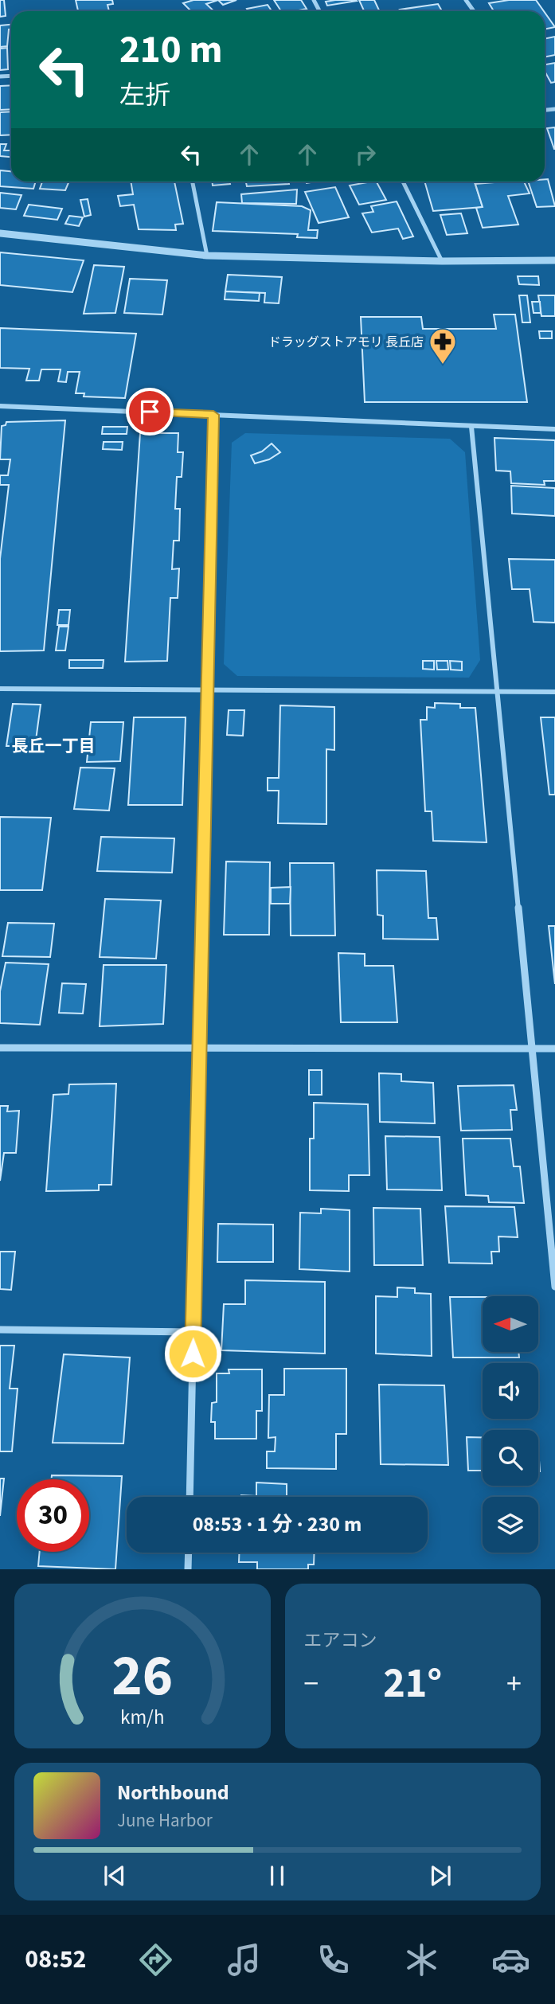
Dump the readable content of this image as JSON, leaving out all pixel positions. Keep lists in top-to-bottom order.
{
  "districts": ["長丘一丁目"],
  "places": {
    "pharmacy": ["ドラッグストアモリ 長丘店"]
  },
  "north": "left",
  "page": {
    "turn": ["210 m", "左折"],
    "limit": "30",
    "trip": "08:53 · 1 分 · 230 m",
    "tile": "エアコン",
    "heat": ["−", "21°", "+"],
    "song": ["Northbound", "June Harbor"],
    "tabs": "08:52",
    "gauge": ["26", "km/h"]
  }
}
